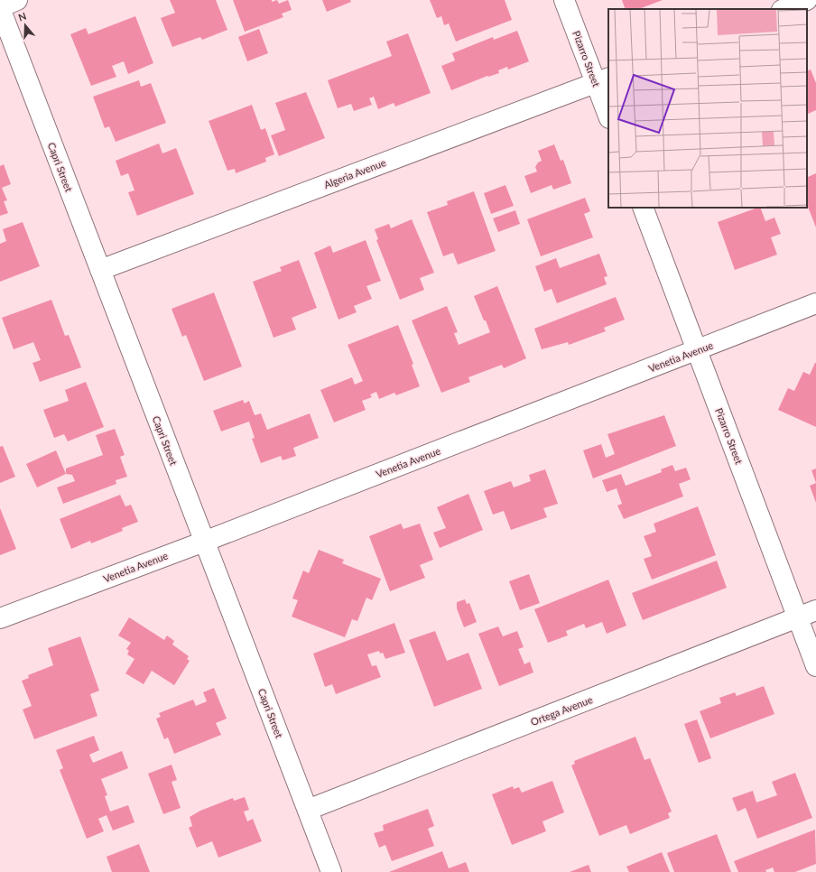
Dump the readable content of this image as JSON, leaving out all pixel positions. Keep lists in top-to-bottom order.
{
  "streets": {
    "street": [
      "Pizarro Street",
      "Capri Street",
      "Algeria Avenue",
      "Venetia Avenue",
      "Ortega Avenue"
    ]
  },
  "crossings": [
    ["Pizarro Street", "Algeria Avenue"],
    ["Pizarro Street", "Venetia Avenue"],
    ["Pizarro Street", "Ortega Avenue"],
    ["Capri Street", "Algeria Avenue"],
    ["Capri Street", "Venetia Avenue"],
    ["Capri Street", "Ortega Avenue"]
  ],
  "north": "top"
}
